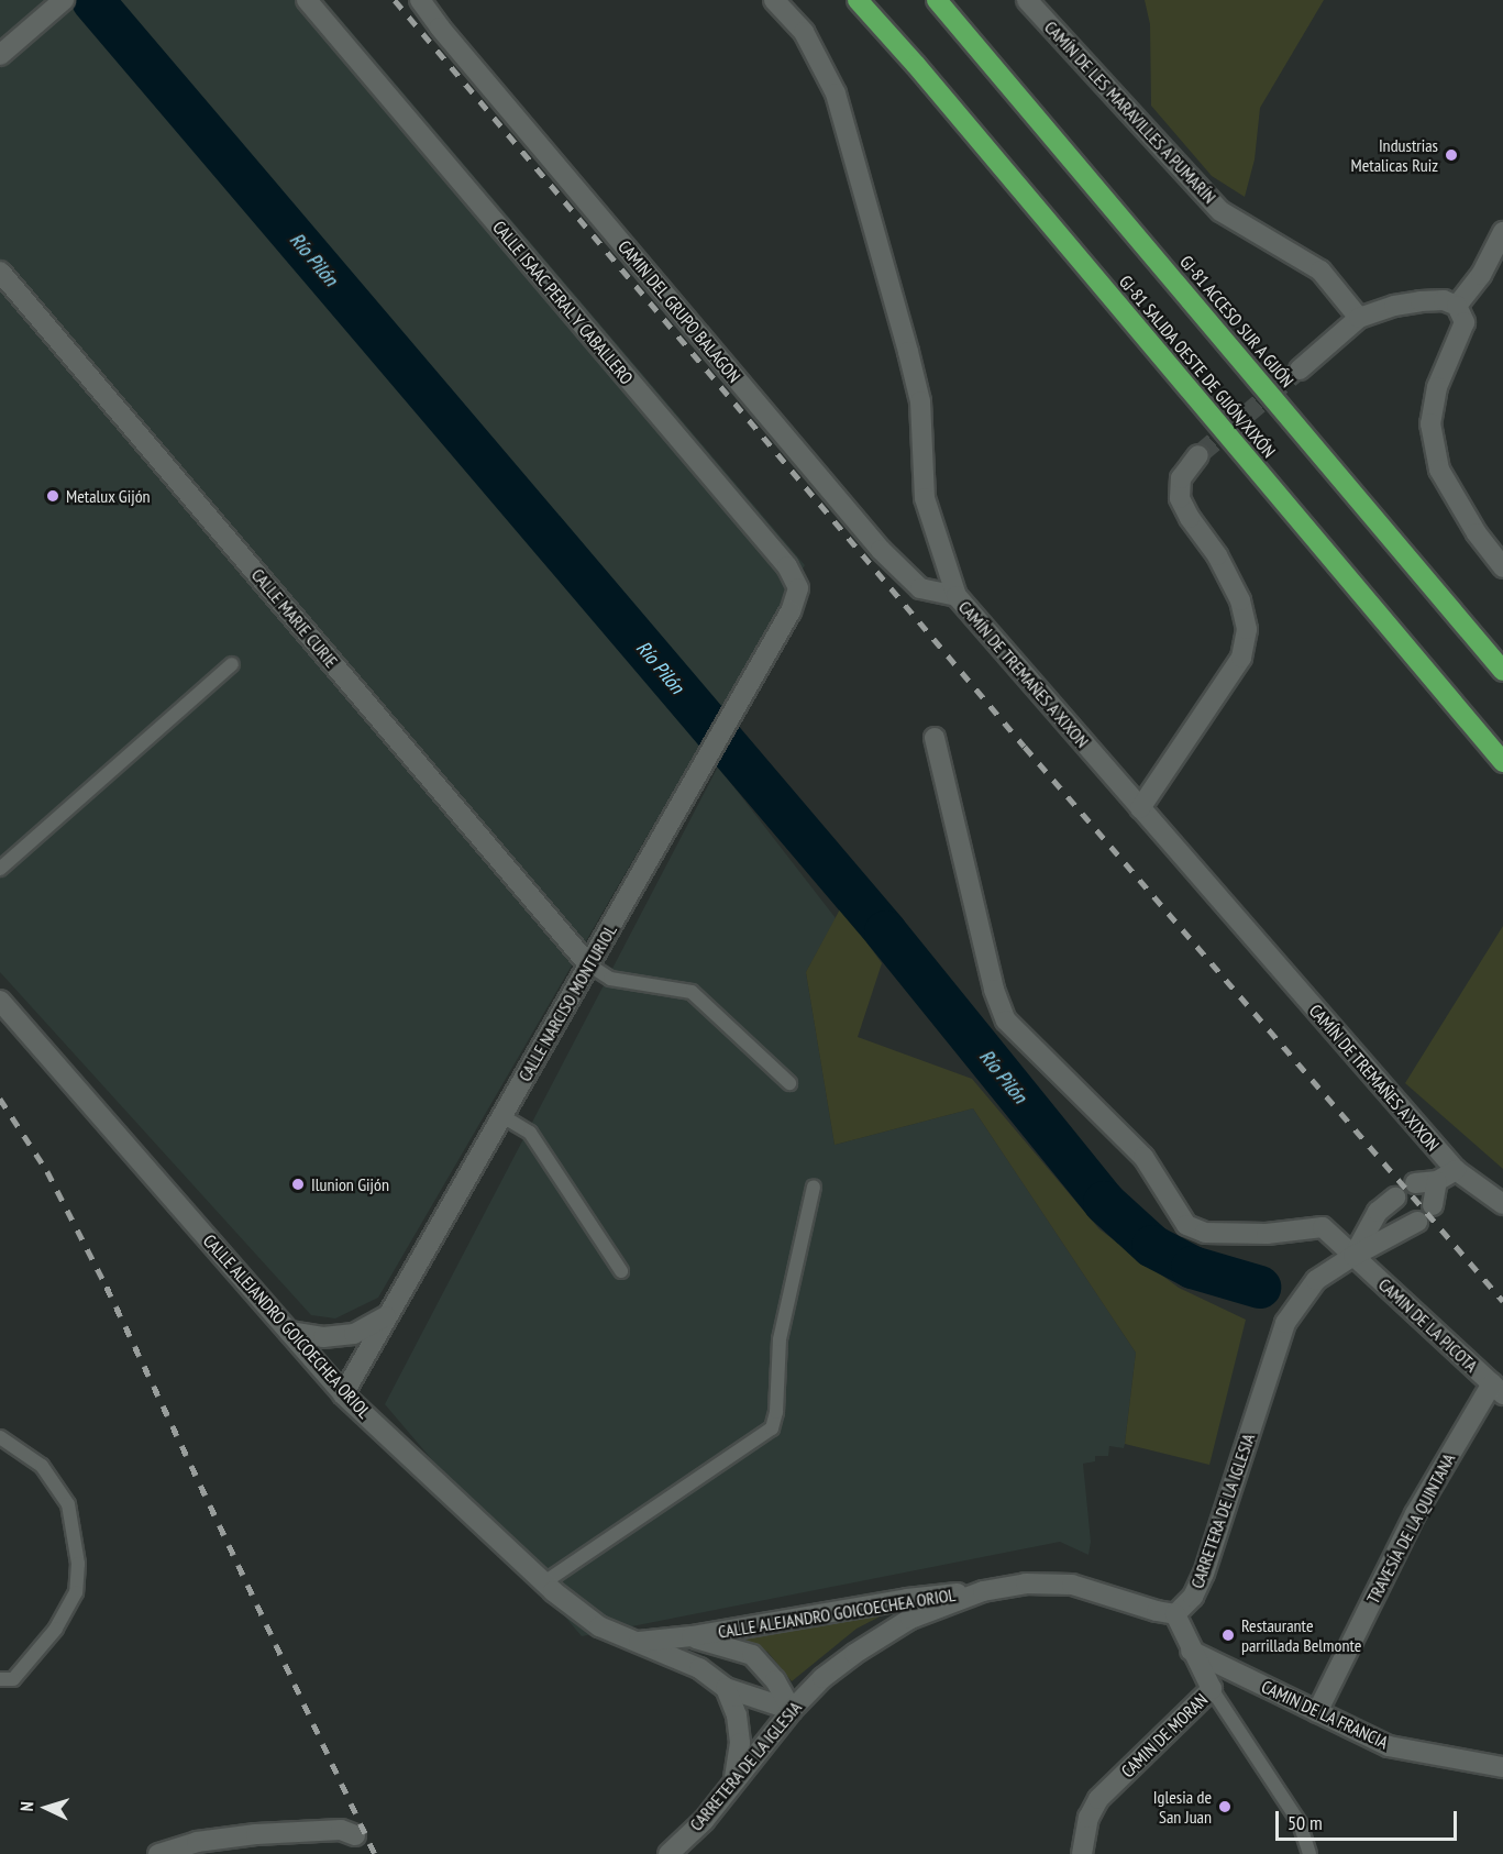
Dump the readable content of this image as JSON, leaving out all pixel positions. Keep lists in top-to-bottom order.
{
  "streets": {
    "highway": ["GJ-81 ACCESO SUR A GIJÓN", "GJ-81 SALIDA OESTE DE GIJÓN/XIXÓN"],
    "street": [
      "CAMÍN DE LES MARAVILLES A PUMARÍN",
      "CALLE ISAAC PERAL Y CABALLERO",
      "CAMIN DEL GRUPO BALAGON",
      "CALLE MARIE CURIE",
      "CAMÍN DE TREMAÑES A XIXON",
      "CALLE NARCISO MONTURIOL",
      "CAMIN DE LA PICOTA",
      "CALLE ALEJANDRO GOICOECHEA ORIOL",
      "CARRETERA DE LA IGLESIA",
      "TRAVESÍA DE LA QUINTANA",
      "CAMIN DE LA FRANCIA",
      "CAMIN DE MORAN"
    ]
  },
  "crossings": [
    ["CALLE ISAAC PERAL Y CABALLERO", "CALLE NARCISO MONTURIOL"],
    ["CAMIN DEL GRUPO BALAGON", "CAMÍN DE TREMAÑES A XIXON"],
    ["CALLE MARIE CURIE", "CALLE NARCISO MONTURIOL"],
    ["CALLE NARCISO MONTURIOL", "CALLE ALEJANDRO GOICOECHEA ORIOL"],
    ["CAMIN DE LA PICOTA", "CARRETERA DE LA IGLESIA"],
    ["CAMIN DE LA PICOTA", "TRAVESÍA DE LA QUINTANA"],
    ["CALLE ALEJANDRO GOICOECHEA ORIOL", "CARRETERA DE LA IGLESIA"],
    ["CARRETERA DE LA IGLESIA", "CAMIN DE MORAN"],
    ["TRAVESÍA DE LA QUINTANA", "CAMIN DE LA FRANCIA"],
    ["CAMIN DE LA FRANCIA", "CAMIN DE MORAN"]
  ],
  "water": ["Río Pilón"],
  "places": [
    "Industrias Metalicas Ruiz",
    "Metalux Gijón",
    "Ilunion Gijón",
    "Restaurante parrillada Belmonte",
    "Iglesia de San Juan"
  ],
  "scale_bar": "50 m",
  "north": "left"
}
